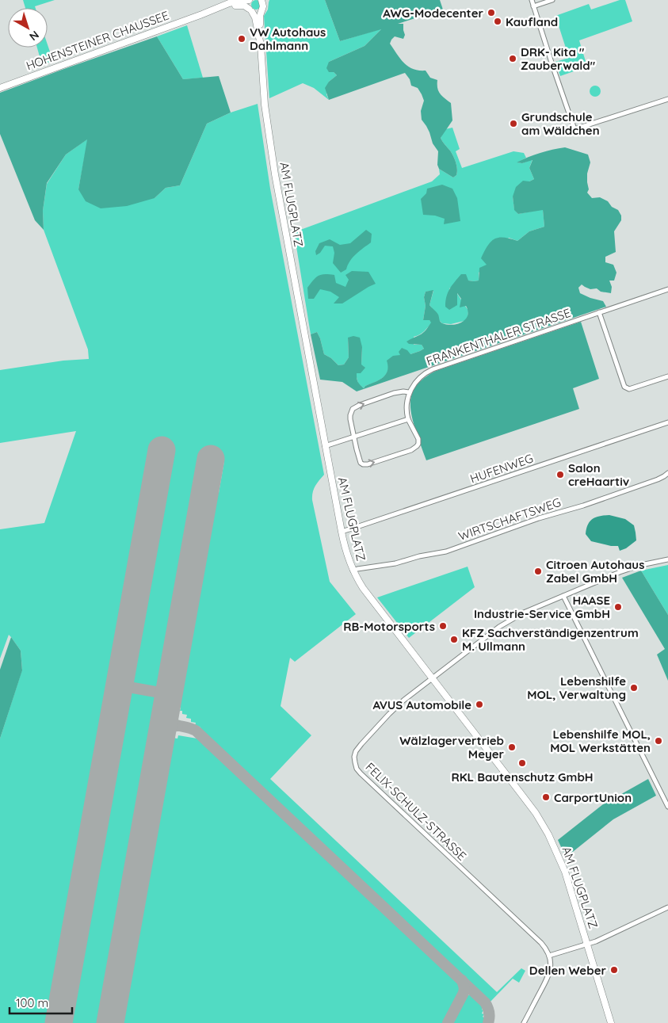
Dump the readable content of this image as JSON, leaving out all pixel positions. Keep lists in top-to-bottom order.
{
  "streets": {
    "street": [
      "HOHENSTEINER CHAUSSEE",
      "AM FLUGPLATZ",
      "FRANKENTHALER STRASSE",
      "HUFENWEG",
      "WIRTSCHAFTSWEG",
      "FELIX-SCHULZ-STRASSE"
    ]
  },
  "crossings": [
    ["HOHENSTEINER CHAUSSEE", "AM FLUGPLATZ"],
    ["AM FLUGPLATZ", "HUFENWEG"],
    ["AM FLUGPLATZ", "WIRTSCHAFTSWEG"],
    ["AM FLUGPLATZ", "FELIX-SCHULZ-STRASSE"]
  ],
  "places": [
    "AWG-Modecenter",
    "Kaufland",
    "VW Autohaus Dahlmann",
    "DRK- Kita \" Zauberwald\"",
    "Grundschule am Wäldchen",
    "Salon creHaartiv",
    "Citroen Autohaus Zabel GmbH",
    "HAASE Industrie-Service GmbH",
    "RB-Motorsports",
    "KFZ Sachverständigenzentrum M. Ullmann",
    "Lebenshilfe MOL, Verwaltung",
    "AVUS Automobile",
    "Lebenshilfe MOL, MOL Werkstätten",
    "Wälzlagervertrieb Meyer",
    "RKL Bautenschutz GmbH",
    "CarportUnion",
    "Dellen Weber"
  ],
  "scale_bar": "100 m",
  "north": "bottom right"
}
